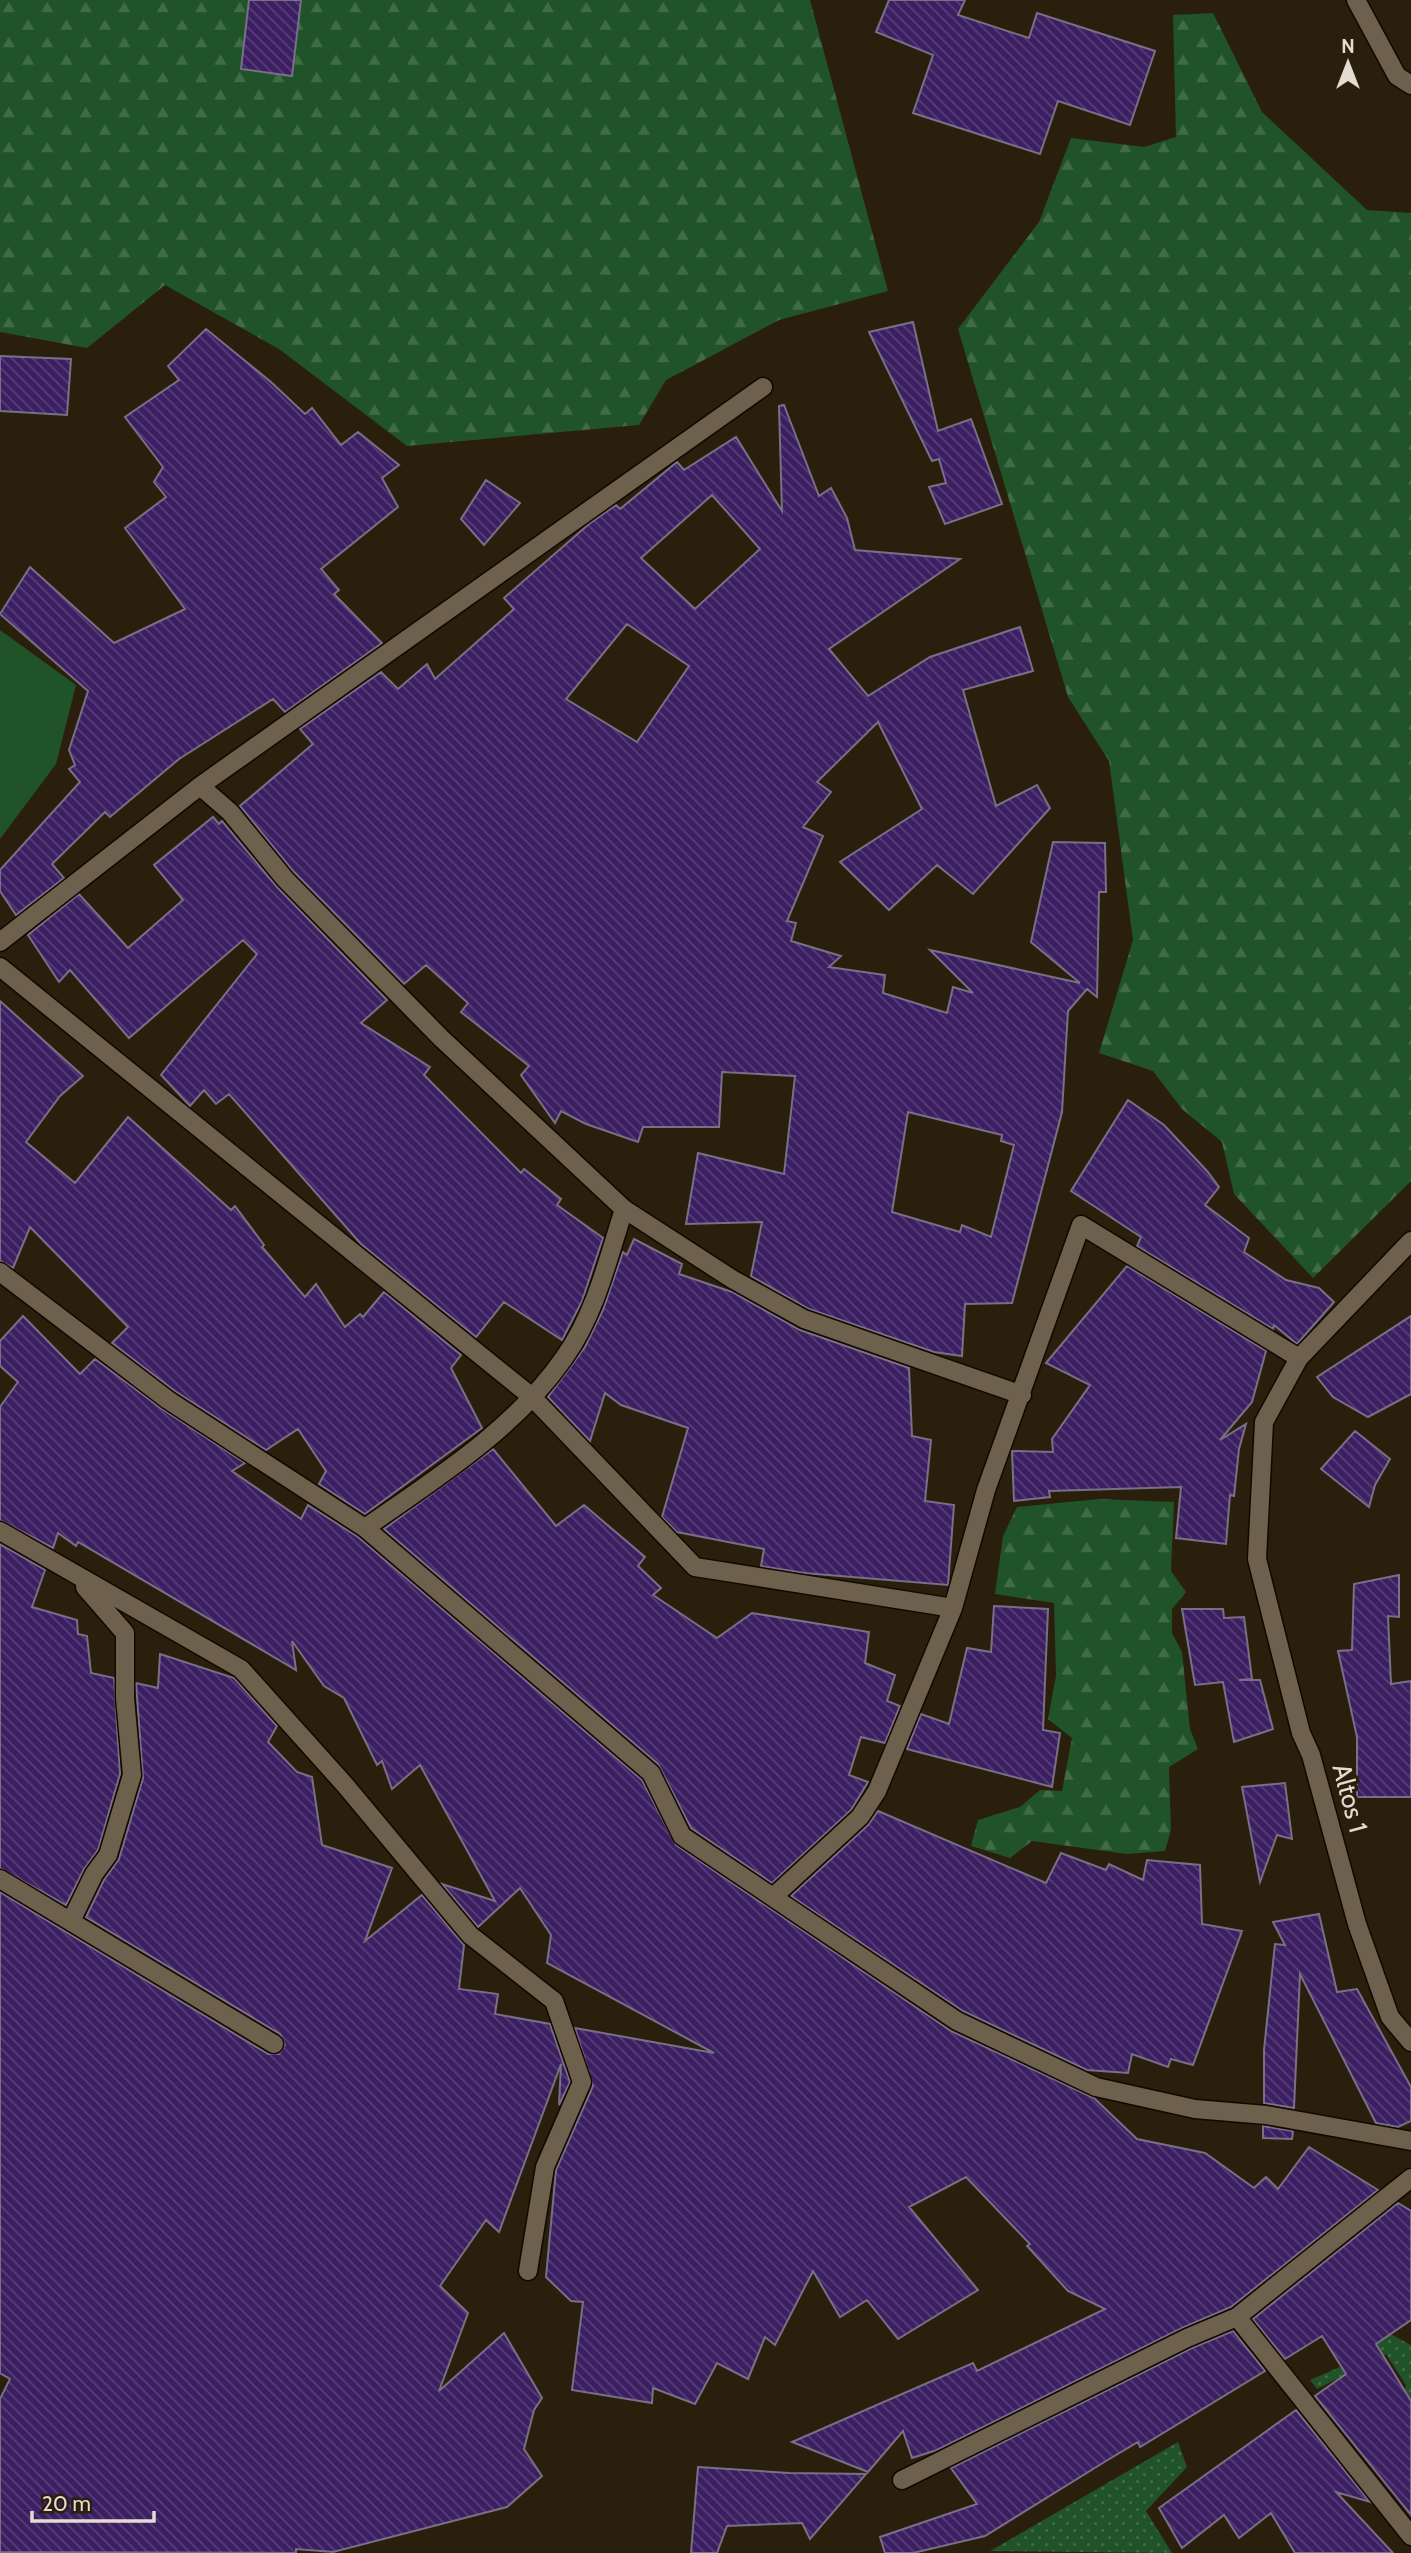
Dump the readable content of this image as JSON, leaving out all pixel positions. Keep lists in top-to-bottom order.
{
  "streets": {
    "street": ["Altos 1"]
  },
  "scale_bar": "20 m",
  "north": "top"
}
